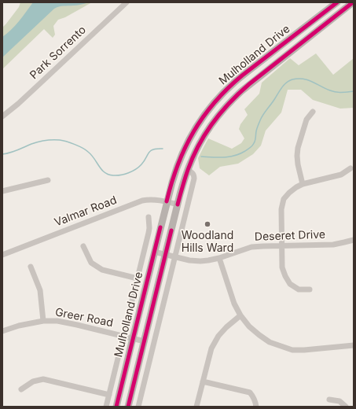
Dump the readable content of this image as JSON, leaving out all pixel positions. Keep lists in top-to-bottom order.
{
  "streets": {
    "main road": ["Mulholland Drive"],
    "street": [
      "Park Sorrento",
      "Valmar Road",
      "Deseret Drive",
      "Greer Road"
    ]
  },
  "crossings": [
    ["Mulholland Drive", "Valmar Road"],
    ["Mulholland Drive", "Deseret Drive"],
    ["Mulholland Drive", "Greer Road"]
  ],
  "places": ["Woodland Hills Ward"]
}
